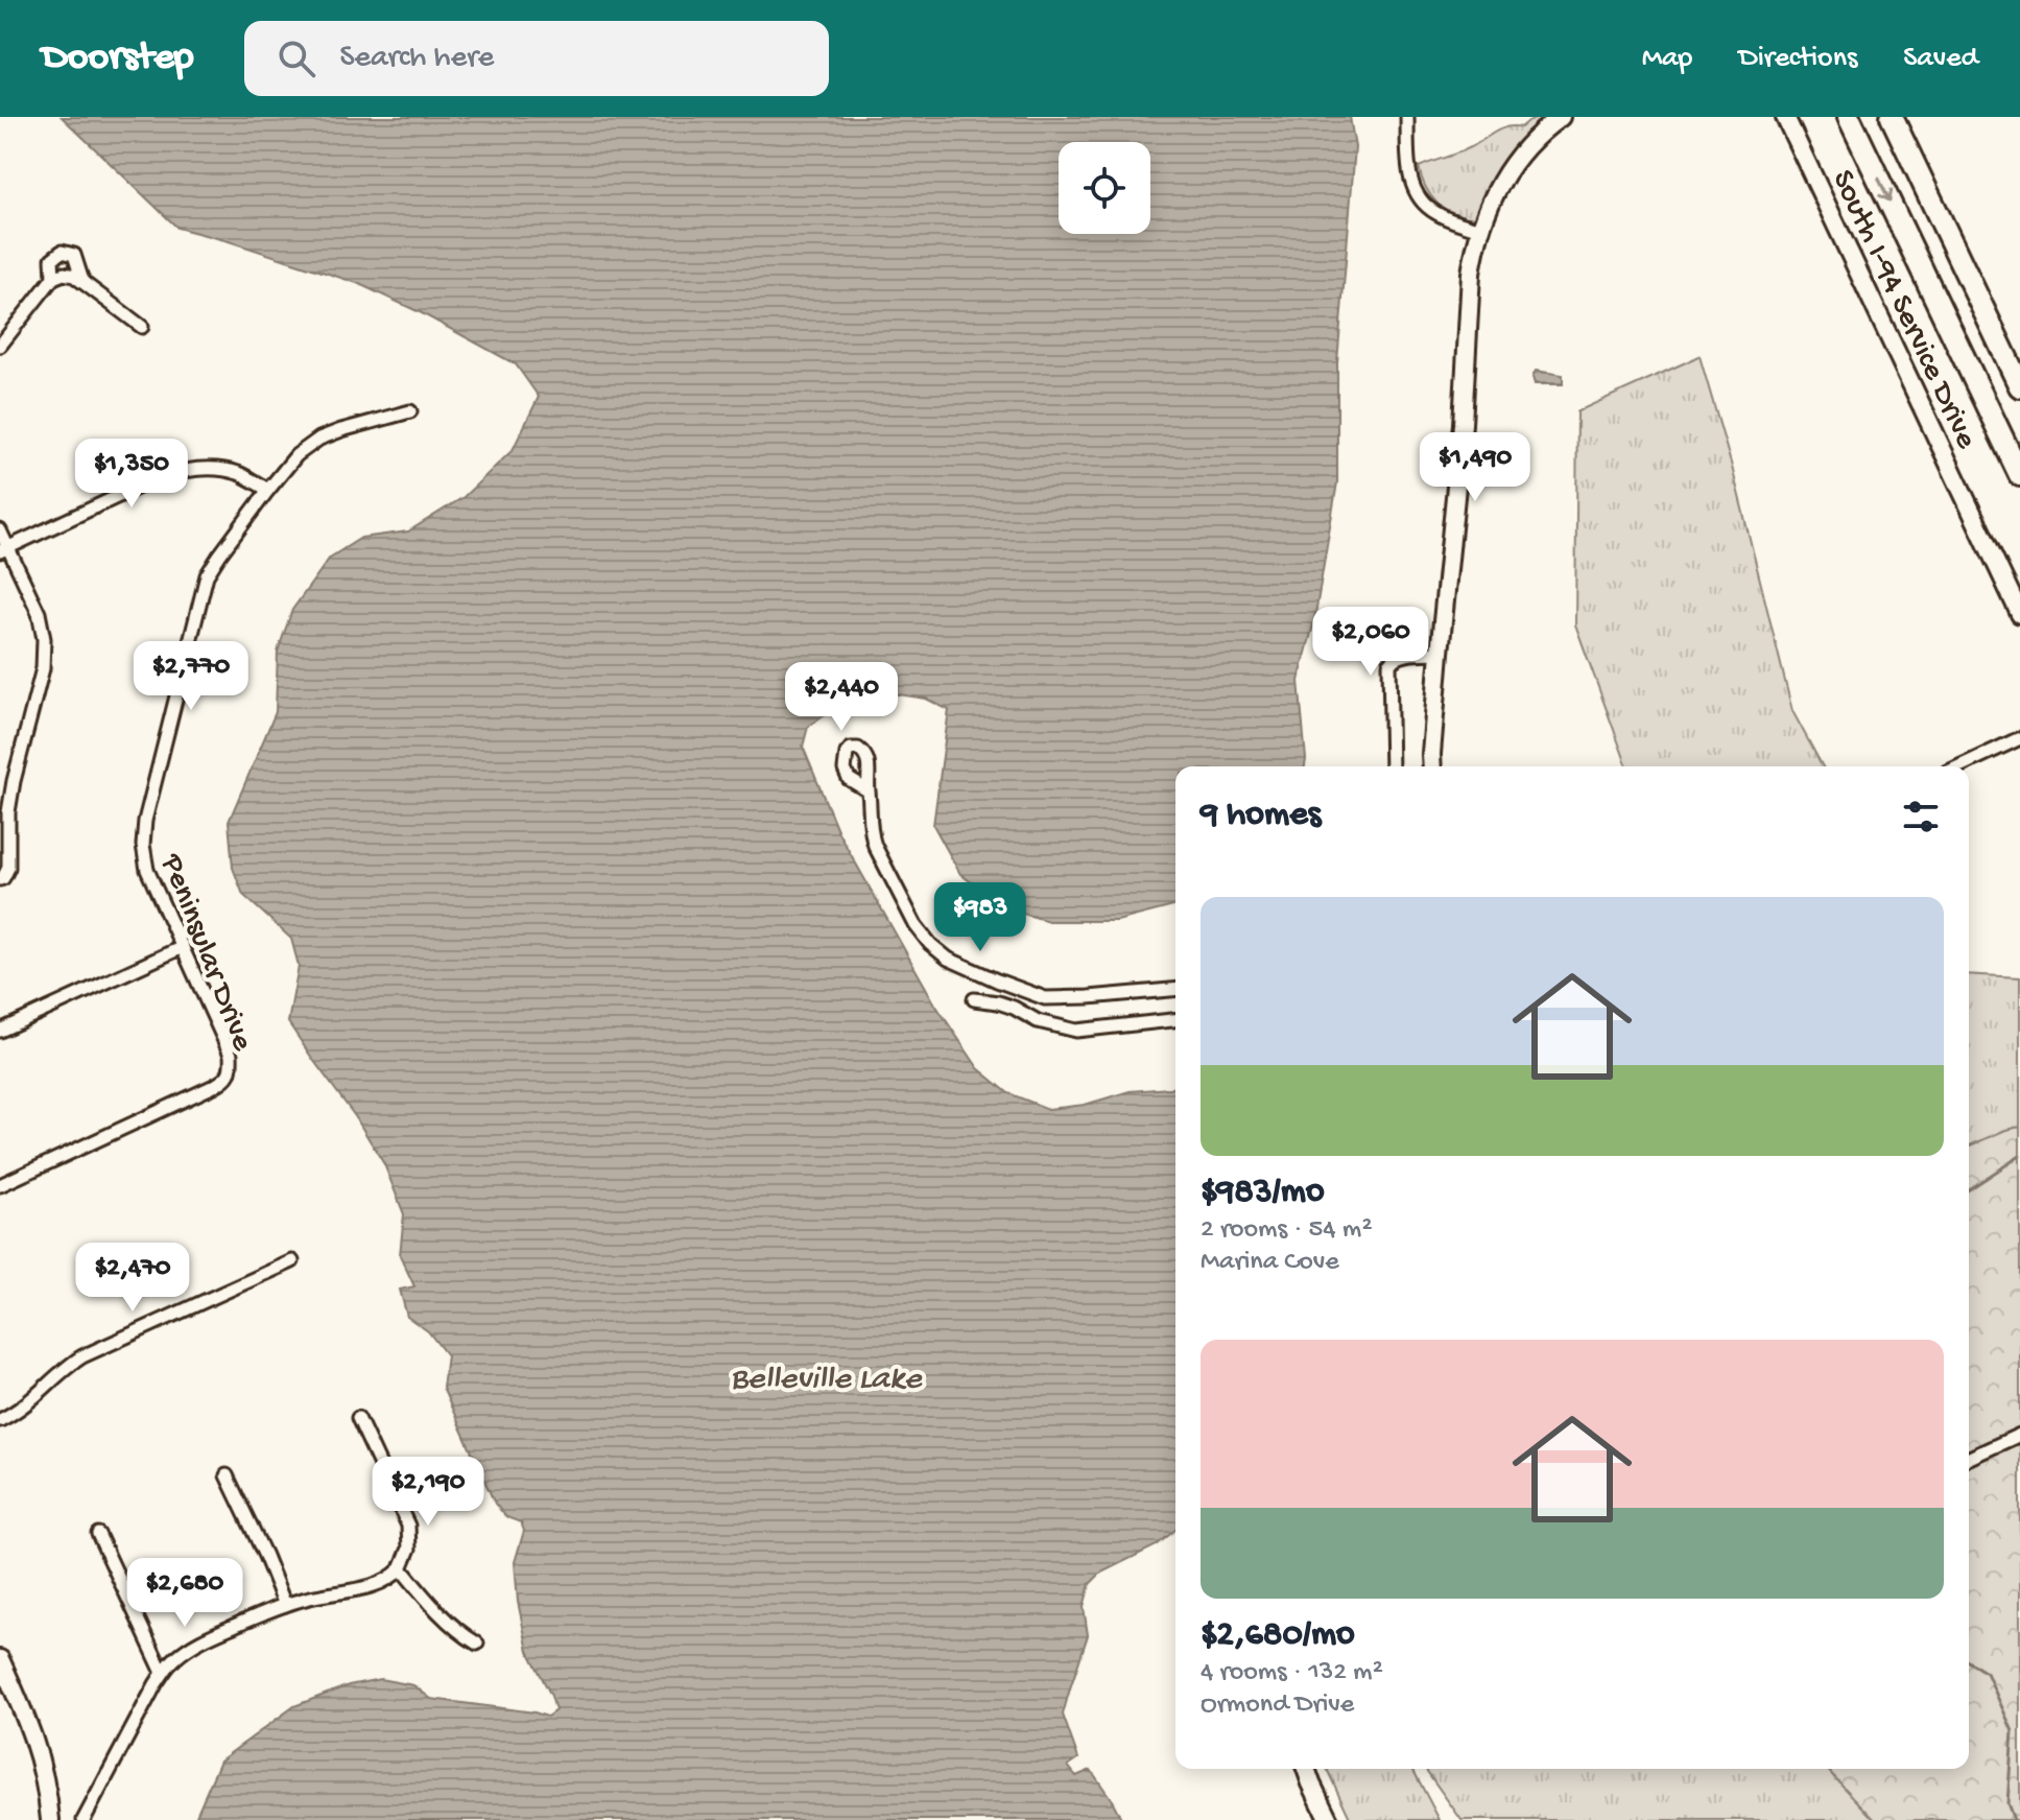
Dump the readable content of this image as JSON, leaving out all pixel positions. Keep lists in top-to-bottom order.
{
  "streets": {
    "street": ["South I-94 Service Drive", "Peninsular Drive"]
  },
  "water": ["Belleville Lake"],
  "page": {
    "header": "Doorstep",
    "search": "Search here",
    "nav": ["Map", "Directions", "Saved"],
    "price": [
      "$1,490",
      "$1,350",
      "$2,060",
      "$2,770",
      "$2,440",
      "$983",
      "$2,470",
      "$2,190",
      "$2,680"
    ],
    "heading": "9 homes",
    "list": [
      {
        "name": "$983/mo",
        "note": "2 rooms · 54 m² · Marina Cove"
      },
      {
        "name": "$2,680/mo",
        "note": "4 rooms · 132 m² · Ormond Drive"
      }
    ]
  }
}
